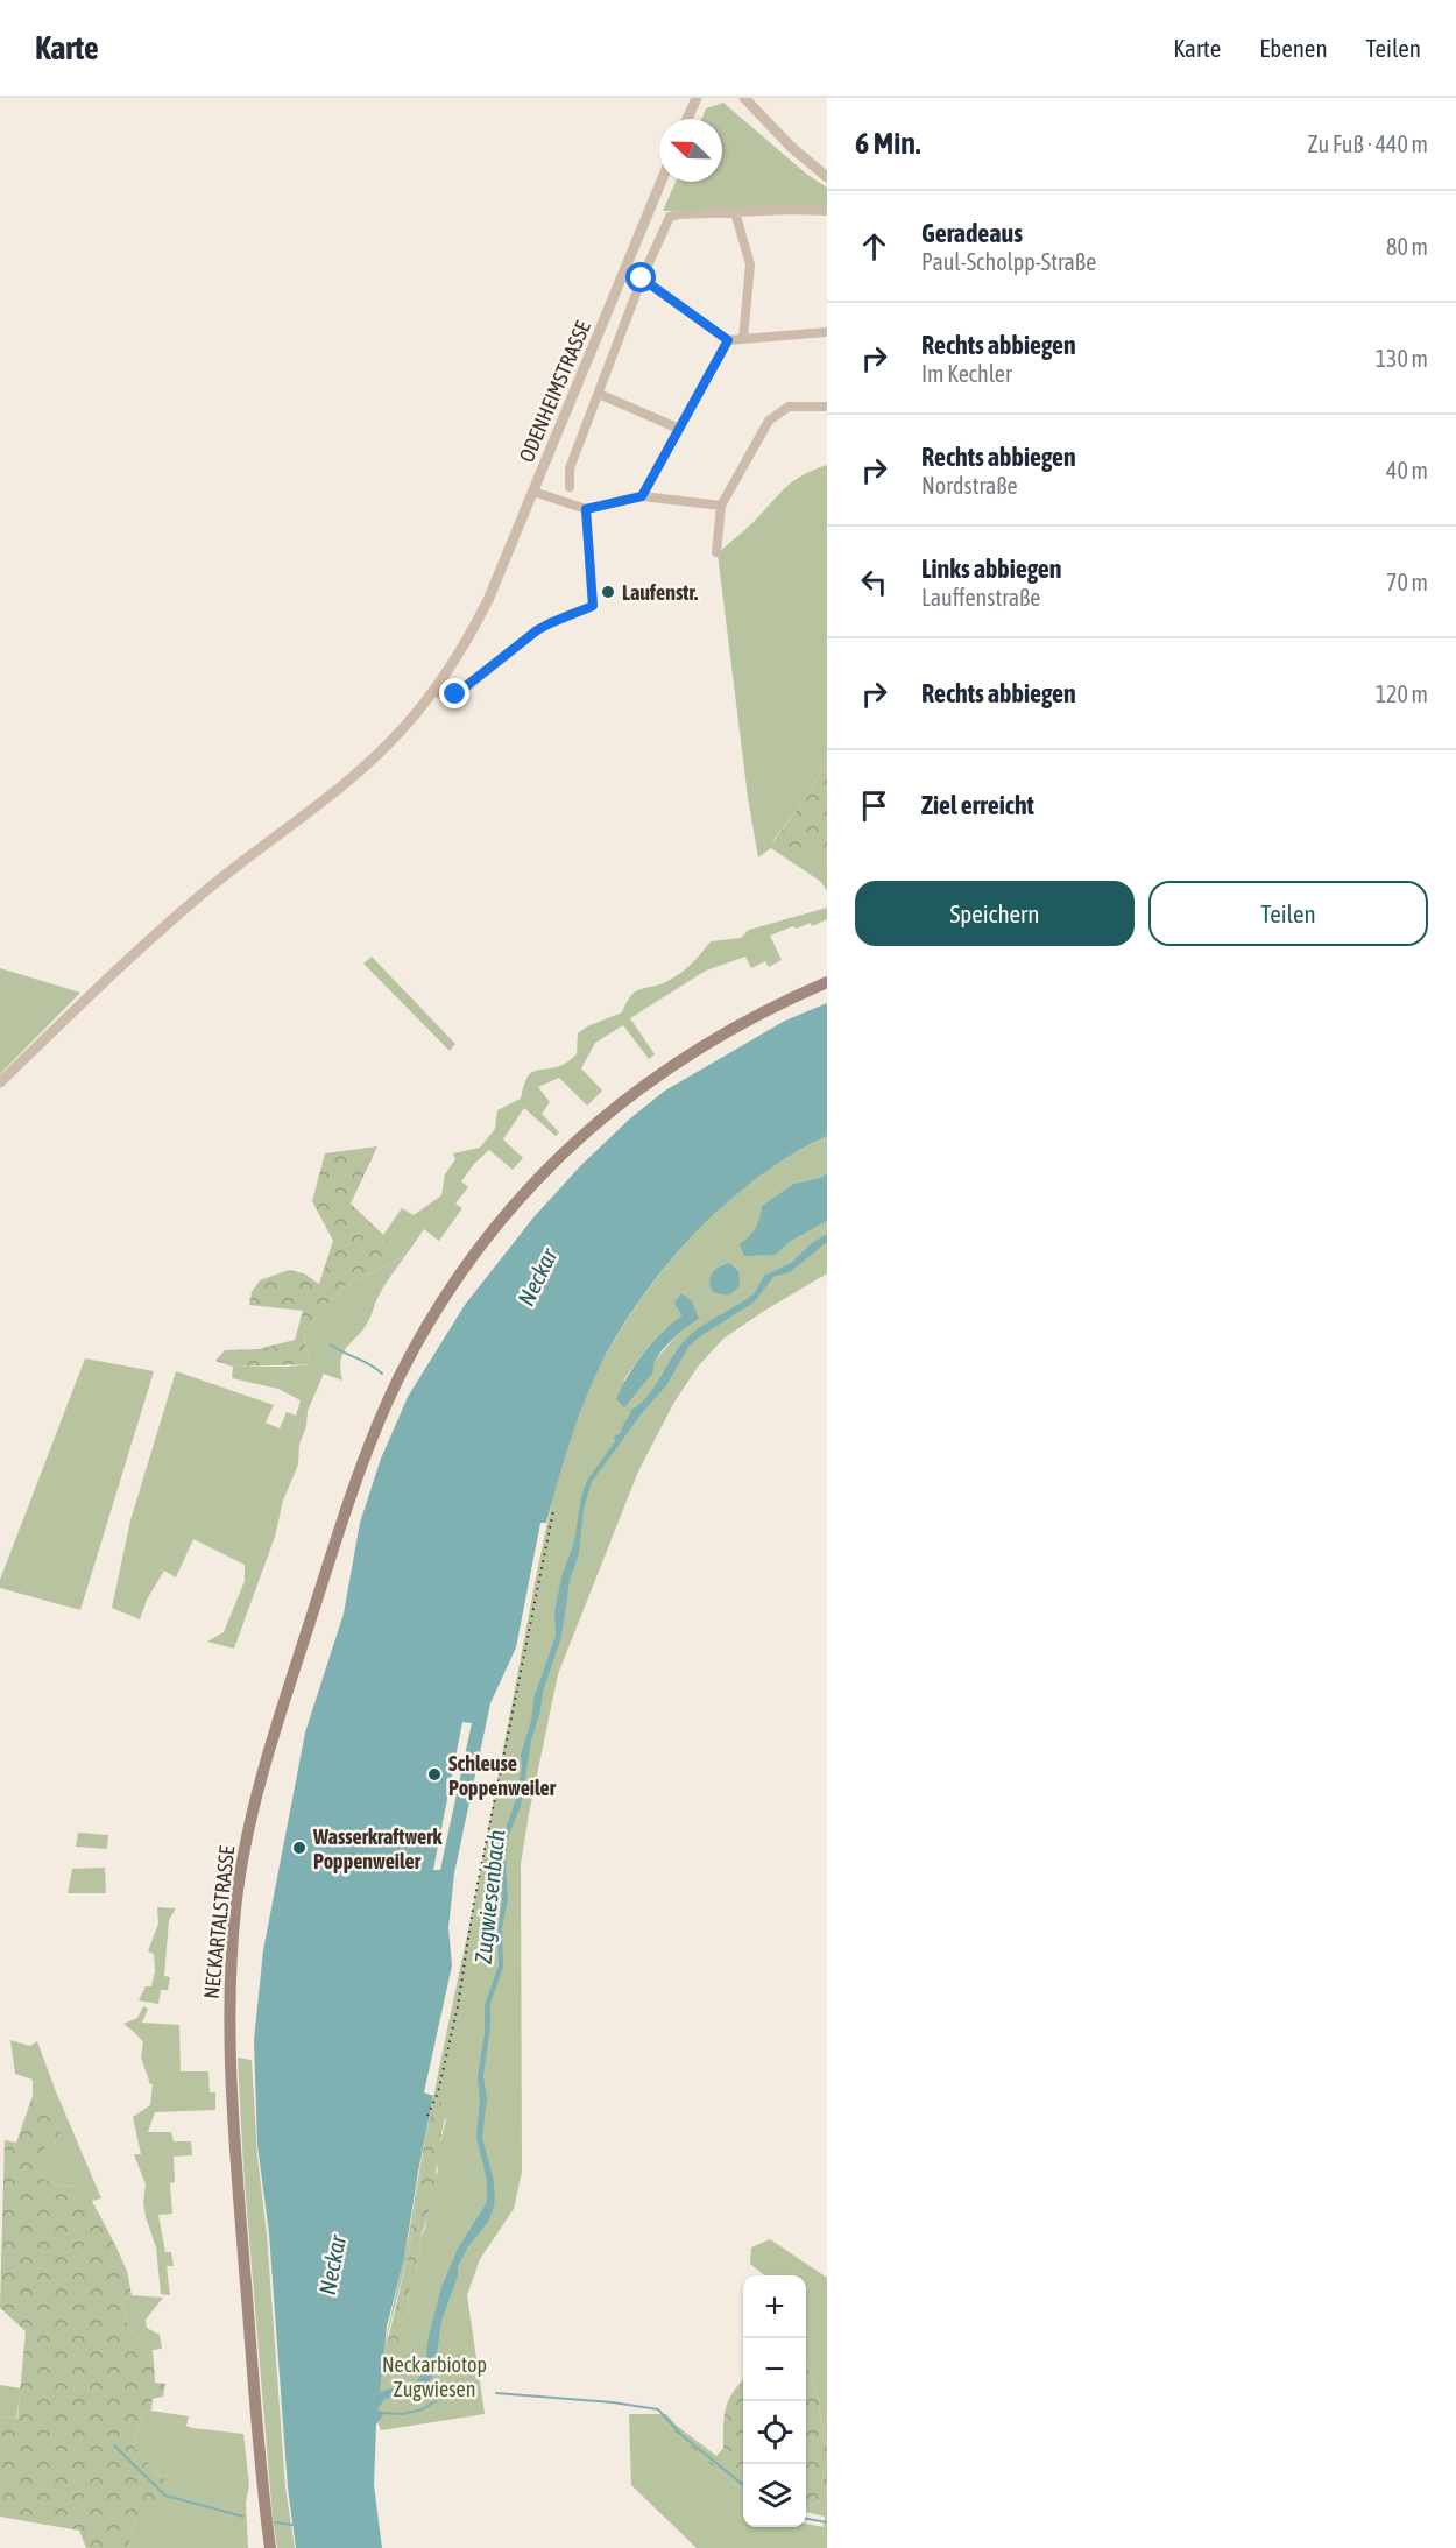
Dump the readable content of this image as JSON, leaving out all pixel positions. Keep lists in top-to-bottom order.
{
  "streets": {
    "main road": ["NECKARTALSTRASSE"],
    "street": ["ODENHEIMSTRASSE"]
  },
  "water": ["Neckar", "Zugwiesenbach"],
  "parks": ["Neckarbiotop Zugwiesen"],
  "places": ["Laufenstr.", "Schleuse Poppenweiler", "Wasserkraftwerk Poppenweiler"],
  "north": "top left",
  "page": {
    "header": "Karte",
    "nav": ["Karte", "Ebenen", "Teilen"],
    "heading": ["6 Min.", "Zu Fuß · 440 m"],
    "list": [
      ["Geradeaus", "Paul-Scholpp-Straße", "80 m"],
      ["Rechts abbiegen", "Im Kechler", "130 m"],
      ["Rechts abbiegen", "Nordstraße", "40 m"],
      ["Links abbiegen", "Lauffenstraße", "70 m"],
      ["Rechts abbiegen", "120 m"],
      "Ziel erreicht"
    ],
    "buttons": ["Speichern", "Teilen"],
    "map_buttons": ["+", "−"]
  }
}
